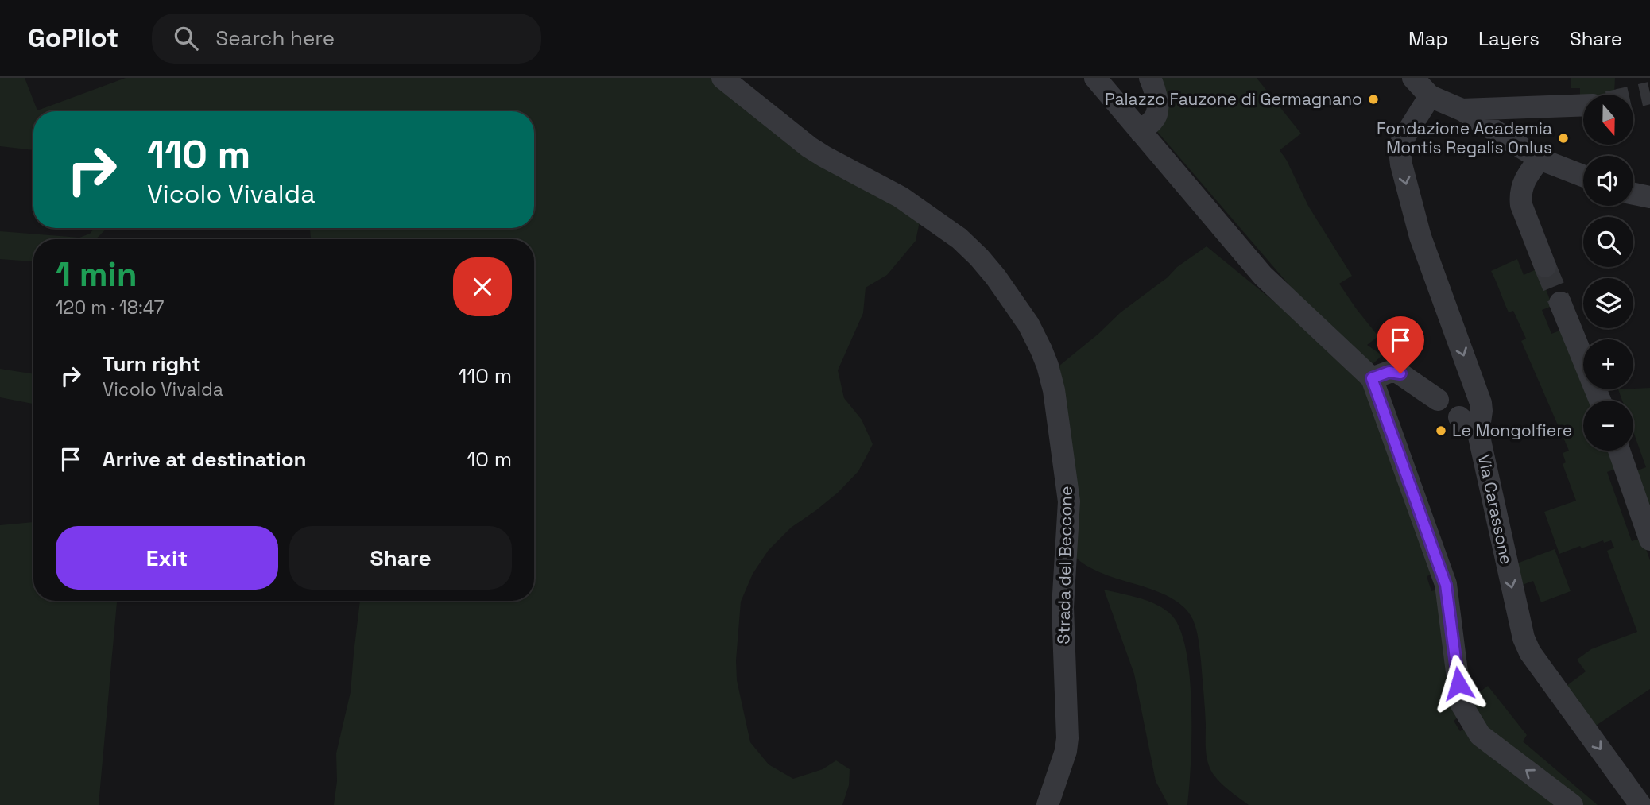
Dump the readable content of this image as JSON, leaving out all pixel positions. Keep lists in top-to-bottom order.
{
  "streets": {
    "street": ["Via Carassone", "Strada del Beccone"]
  },
  "places": ["Palazzo Fauzone di Germagnano", "Fondazione Academia Montis Regalis Onlus", "Le Mongolfiere"],
  "north": "bottom",
  "page": {
    "header": "GoPilot",
    "search": "Search here",
    "nav": ["Map", "Layers", "Share"],
    "map_buttons": ["+", "−"],
    "turn": ["110 m", "Vicolo Vivalda"],
    "heading": ["1 min", "120 m · 18:47"],
    "list": [
      {
        "name": "Turn right",
        "note": "Vicolo Vivalda",
        "value": "110 m"
      },
      {
        "name": "Arrive at destination",
        "value": "10 m"
      }
    ],
    "buttons": ["Exit", "Share"]
  }
}
